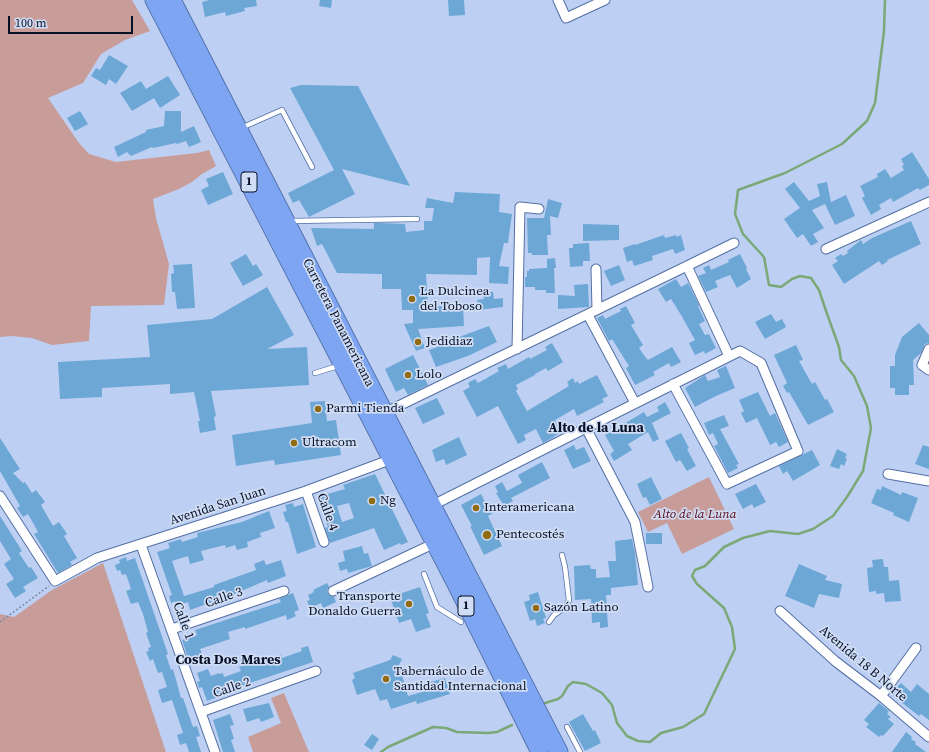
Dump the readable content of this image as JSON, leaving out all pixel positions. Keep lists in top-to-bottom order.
{
  "streets": {
    "highway": ["1", "Carretera Panamericana"],
    "street": [
      "Avenida San Juan",
      "Calle 4",
      "Calle 3",
      "Calle 1",
      "Avenida 18 B Norte",
      "Calle 2"
    ]
  },
  "crossings": [
    ["Carretera Panamericana", "Avenida San Juan"],
    ["Avenida San Juan", "Calle 4"],
    ["Avenida San Juan", "Calle 1"],
    ["Calle 3", "Calle 1"],
    ["Calle 1", "Calle 2"]
  ],
  "districts": ["Alto de la Luna", "Costa Dos Mares"],
  "parks": ["Alto de la Luna"],
  "places": [
    "La Dulcinea del Toboso",
    "Jedidiaz",
    "Lolo",
    "Parmi Tienda",
    "Ultracom",
    "Ng",
    "Interamericana",
    "Pentecostés",
    "Transporte Donaldo Guerra",
    "Sazón Latino",
    "Tabernáculo de Santidad Internacional"
  ],
  "scale_bar": "100 m"
}
